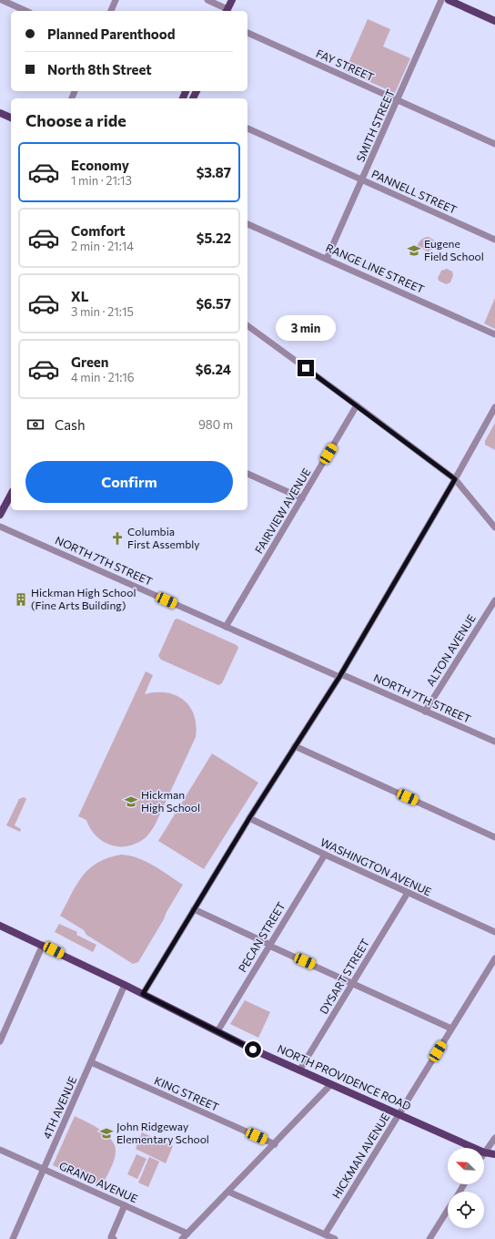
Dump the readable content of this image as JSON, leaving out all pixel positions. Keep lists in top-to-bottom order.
{
  "streets": {
    "main road": ["NORTH PROVIDENCE ROAD"],
    "street": [
      "FAY STREET",
      "SMITH STREET",
      "PANNELL STREET",
      "RANGE LINE STREET",
      "FAIRVIEW AVENUE",
      "NORTH 7TH STREET",
      "ALTON AVENUE",
      "WASHINGTON AVENUE",
      "PECAN STREET",
      "DYSART STREET",
      "KING STREET",
      "4TH AVENUE",
      "HICKMAN AVENUE",
      "GRAND AVENUE"
    ]
  },
  "crossings": [
    ["FAY STREET", "SMITH STREET"],
    ["SMITH STREET", "PANNELL STREET"],
    ["SMITH STREET", "RANGE LINE STREET"],
    ["FAIRVIEW AVENUE", "NORTH 7TH STREET"],
    ["NORTH 7TH STREET", "ALTON AVENUE"],
    ["WASHINGTON AVENUE", "PECAN STREET"],
    ["WASHINGTON AVENUE", "DYSART STREET"],
    ["PECAN STREET", "NORTH PROVIDENCE ROAD"],
    ["DYSART STREET", "NORTH PROVIDENCE ROAD"],
    ["NORTH PROVIDENCE ROAD", "4TH AVENUE"],
    ["NORTH PROVIDENCE ROAD", "HICKMAN AVENUE"],
    ["KING STREET", "4TH AVENUE"],
    ["4TH AVENUE", "GRAND AVENUE"]
  ],
  "places": {
    "school or university": ["Eugene Field School", "Hickman High School", "John Ridgeway Elementary School"],
    "church": ["Columbia First Assembly"],
    "building": ["Hickman High School (Fine Arts Building)"]
  },
  "north": "top left",
  "page": {
    "banner": ["Planned Parenthood", "North 8th Street"],
    "heading": "Choose a ride",
    "list": [
      {
        "name": "Economy",
        "note": "1 min · 21:13",
        "value": "$3.87"
      },
      {
        "name": "Comfort",
        "note": "2 min · 21:14",
        "value": "$5.22"
      },
      {
        "name": "XL",
        "note": "3 min · 21:15",
        "value": "$6.57"
      },
      {
        "name": "Green",
        "note": "4 min · 21:16",
        "value": "$6.24"
      }
    ],
    "bubble": "3 min",
    "pay": ["Cash", "980 m"],
    "buttons": "Confirm"
  }
}
